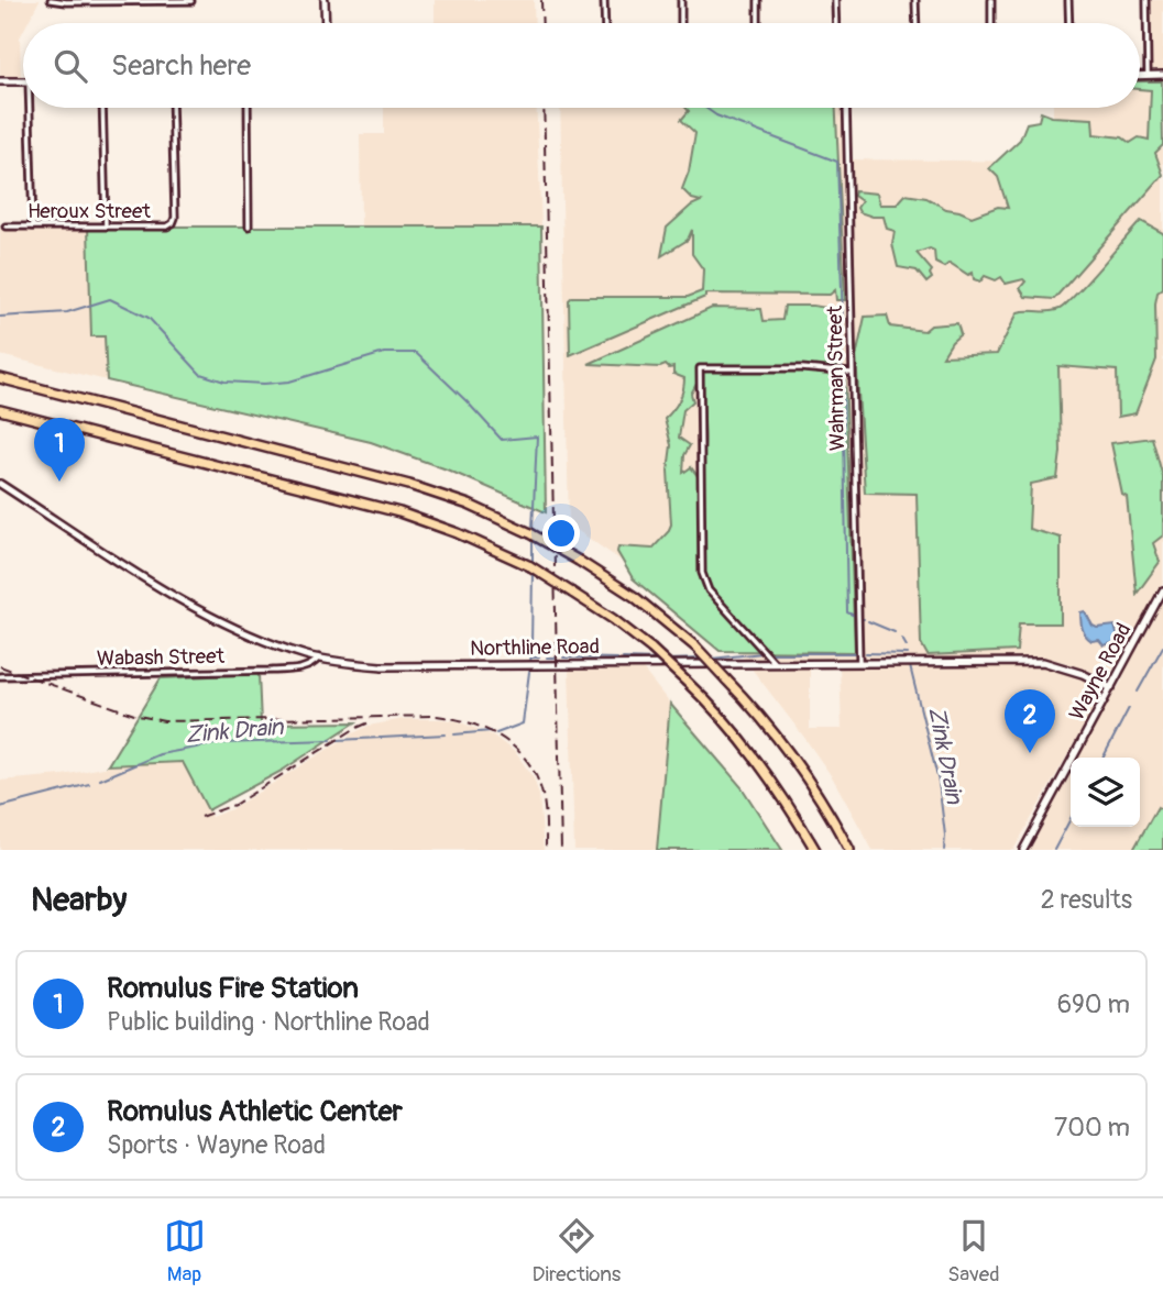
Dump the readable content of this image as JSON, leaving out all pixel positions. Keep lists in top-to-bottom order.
{
  "streets": {
    "street": [
      "Heroux Street",
      "Wahrman Street",
      "Northline Road",
      "Wabash Street",
      "Wayne Road"
    ]
  },
  "crossings": [
    ["Wahrman Street", "Northline Road"],
    ["Northline Road", "Wabash Street"],
    ["Northline Road", "Wayne Road"]
  ],
  "water": ["Zink Drain"],
  "page": {
    "search": "Search here",
    "pins": ["1", "2"],
    "heading": ["Nearby", "2 results"],
    "list": [
      {
        "mark": "1",
        "name": "Romulus Fire Station",
        "note": "Public building · Northline Road",
        "value": "690 m"
      },
      {
        "mark": "2",
        "name": "Romulus Athletic Center",
        "note": "Sports · Wayne Road",
        "value": "700 m"
      }
    ],
    "nav": ["Map", "Directions", "Saved"]
  }
}
